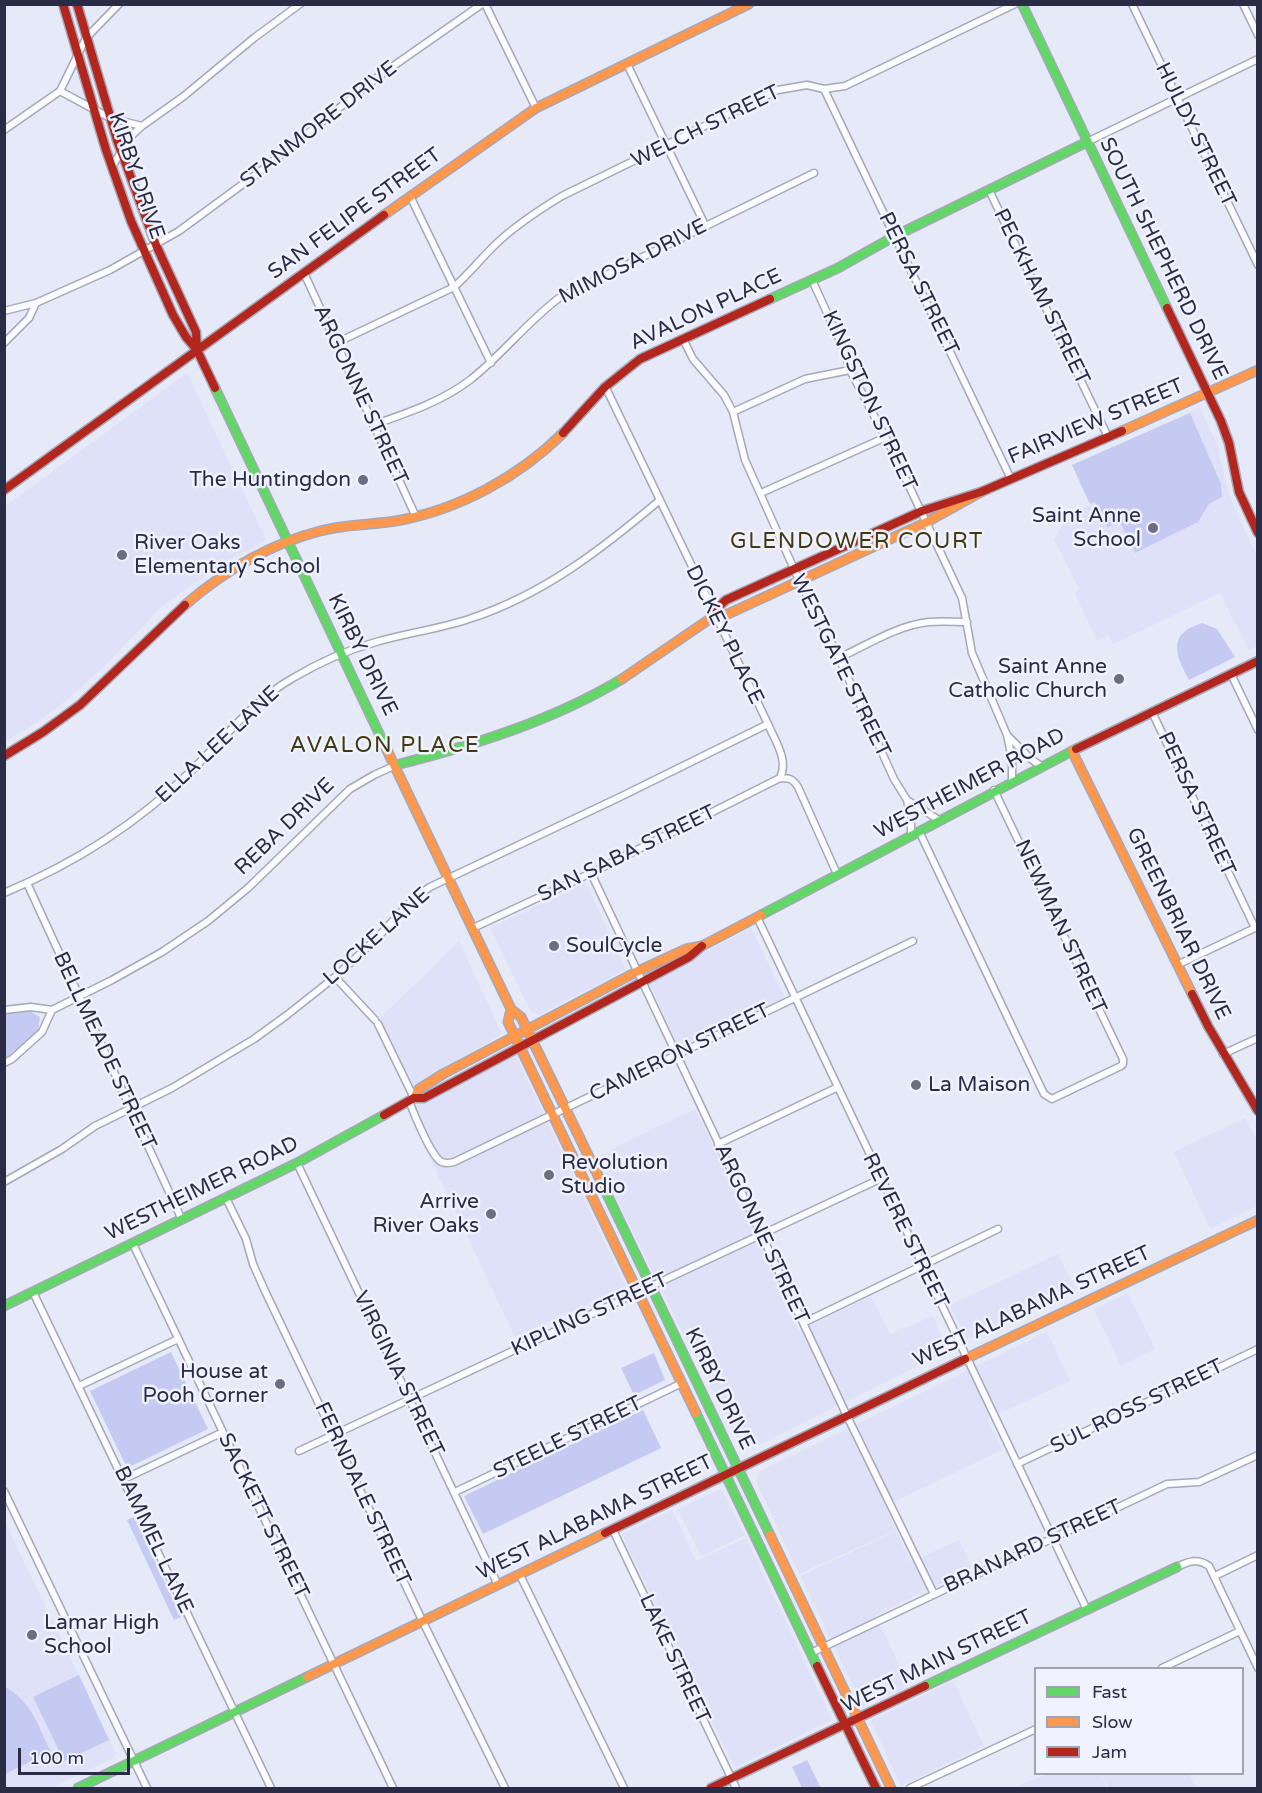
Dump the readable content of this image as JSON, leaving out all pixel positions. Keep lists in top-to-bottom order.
{
  "streets": {
    "main road": [
      "KIRBY DRIVE",
      "SAN FELIPE STREET",
      "SOUTH SHEPHERD DRIVE",
      "AVALON PLACE",
      "FAIRVIEW STREET",
      "WESTHEIMER ROAD",
      "REBA DRIVE",
      "GREENBRIAR DRIVE",
      "WEST ALABAMA STREET",
      "WEST MAIN STREET"
    ],
    "street": [
      "STANMORE DRIVE",
      "WELCH STREET",
      "HULDY STREET",
      "MIMOSA DRIVE",
      "PERSA STREET",
      "PECKHAM STREET",
      "ARGONNE STREET",
      "KINGSTON STREET",
      "DICKEY PLACE",
      "WESTGATE STREET",
      "ELLA LEE LANE",
      "SAN SABA STREET",
      "NEWMAN STREET",
      "LOCKE LANE",
      "BELLMEADE STREET",
      "CAMERON STREET",
      "REVERE STREET",
      "KIPLING STREET",
      "VIRGINIA STREET",
      "SUL ROSS STREET",
      "STEELE STREET",
      "FERNDALE STREET",
      "SACKETT STREET",
      "BAMMEL LANE",
      "BRANARD STREET",
      "LAKE STREET"
    ]
  },
  "crossings": [
    ["STANMORE DRIVE", "KIRBY DRIVE"],
    ["WELCH STREET", "PERSA STREET"],
    ["WELCH STREET", "ARGONNE STREET"],
    ["KIRBY DRIVE", "SAN FELIPE STREET"],
    ["KIRBY DRIVE", "AVALON PLACE"],
    ["KIRBY DRIVE", "ELLA LEE LANE"],
    ["KIRBY DRIVE", "WESTHEIMER ROAD"],
    ["KIRBY DRIVE", "REBA DRIVE"],
    ["KIRBY DRIVE", "SAN SABA STREET"],
    ["KIRBY DRIVE", "LOCKE LANE"],
    ["KIRBY DRIVE", "CAMERON STREET"],
    ["KIRBY DRIVE", "WEST ALABAMA STREET"],
    ["KIRBY DRIVE", "KIPLING STREET"],
    ["KIRBY DRIVE", "STEELE STREET"],
    ["KIRBY DRIVE", "BRANARD STREET"],
    ["KIRBY DRIVE", "WEST MAIN STREET"],
    ["SAN FELIPE STREET", "ARGONNE STREET"],
    ["SOUTH SHEPHERD DRIVE", "AVALON PLACE"],
    ["SOUTH SHEPHERD DRIVE", "FAIRVIEW STREET"],
    ["MIMOSA DRIVE", "ARGONNE STREET"],
    ["PERSA STREET", "AVALON PLACE"],
    ["PERSA STREET", "FAIRVIEW STREET"],
    ["PERSA STREET", "WESTHEIMER ROAD"],
    ["PECKHAM STREET", "AVALON PLACE"],
    ["PECKHAM STREET", "FAIRVIEW STREET"],
    ["AVALON PLACE", "ARGONNE STREET"],
    ["AVALON PLACE", "KINGSTON STREET"],
    ["AVALON PLACE", "DICKEY PLACE"],
    ["AVALON PLACE", "WESTGATE STREET"],
    ["ARGONNE STREET", "WESTHEIMER ROAD"],
    ["ARGONNE STREET", "SAN SABA STREET"],
    ["ARGONNE STREET", "CAMERON STREET"],
    ["ARGONNE STREET", "WEST ALABAMA STREET"],
    ["ARGONNE STREET", "KIPLING STREET"],
    ["ARGONNE STREET", "BRANARD STREET"],
    ["KINGSTON STREET", "FAIRVIEW STREET"],
    ["FAIRVIEW STREET", "WESTGATE STREET"],
    ["FAIRVIEW STREET", "REBA DRIVE"],
    ["DICKEY PLACE", "ELLA LEE LANE"],
    ["DICKEY PLACE", "REBA DRIVE"],
    ["DICKEY PLACE", "SAN SABA STREET"],
    ["DICKEY PLACE", "LOCKE LANE"],
    ["WESTGATE STREET", "WESTHEIMER ROAD"],
    ["WESTGATE STREET", "REBA DRIVE"],
    ["WESTGATE STREET", "NEWMAN STREET"],
    ["ELLA LEE LANE", "BELLMEADE STREET"],
    ["WESTHEIMER ROAD", "GREENBRIAR DRIVE"],
    ["WESTHEIMER ROAD", "NEWMAN STREET"],
    ["WESTHEIMER ROAD", "BELLMEADE STREET"],
    ["WESTHEIMER ROAD", "CAMERON STREET"],
    ["WESTHEIMER ROAD", "REVERE STREET"],
    ["WESTHEIMER ROAD", "VIRGINIA STREET"],
    ["WESTHEIMER ROAD", "FERNDALE STREET"],
    ["WESTHEIMER ROAD", "SACKETT STREET"],
    ["WESTHEIMER ROAD", "BAMMEL LANE"],
    ["REBA DRIVE", "BELLMEADE STREET"],
    ["LOCKE LANE", "BELLMEADE STREET"],
    ["CAMERON STREET", "REVERE STREET"],
    ["REVERE STREET", "WEST ALABAMA STREET"],
    ["REVERE STREET", "KIPLING STREET"],
    ["REVERE STREET", "SUL ROSS STREET"],
    ["REVERE STREET", "BRANARD STREET"],
    ["REVERE STREET", "WEST MAIN STREET"],
    ["WEST ALABAMA STREET", "VIRGINIA STREET"],
    ["WEST ALABAMA STREET", "FERNDALE STREET"],
    ["WEST ALABAMA STREET", "SACKETT STREET"],
    ["WEST ALABAMA STREET", "BAMMEL LANE"],
    ["WEST ALABAMA STREET", "LAKE STREET"],
    ["KIPLING STREET", "VIRGINIA STREET"],
    ["KIPLING STREET", "FERNDALE STREET"],
    ["VIRGINIA STREET", "STEELE STREET"],
    ["LAKE STREET", "WEST MAIN STREET"]
  ],
  "districts": ["GLENDOWER COURT", "AVALON PLACE"],
  "places": [
    "The Huntingdon",
    "Saint Anne School",
    "River Oaks Elementary School",
    "Saint Anne Catholic Church",
    "SoulCycle",
    "La Maison",
    "Revolution Studio",
    "Arrive River Oaks",
    "House at Pooh Corner",
    "Lamar High School"
  ],
  "legend": ["Fast", "Slow", "Jam"],
  "scale_bar": "100 m"
}
